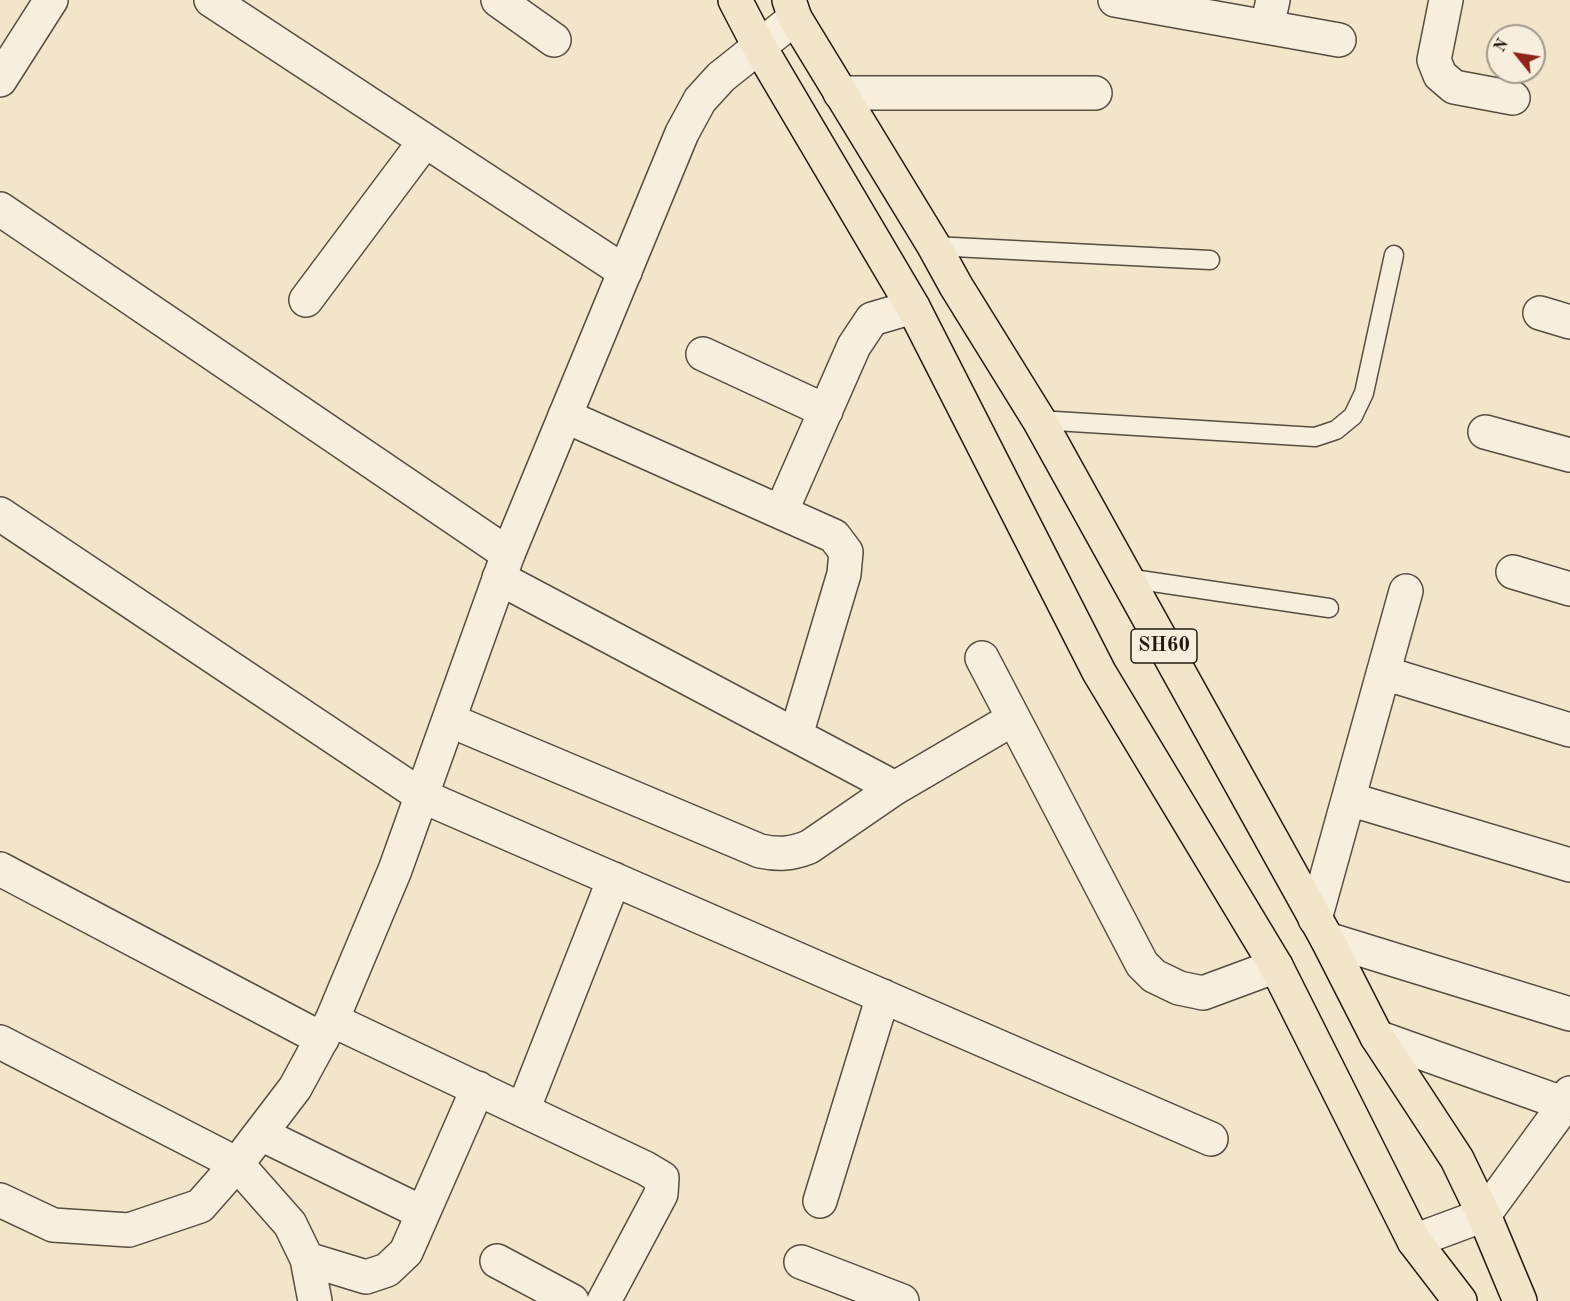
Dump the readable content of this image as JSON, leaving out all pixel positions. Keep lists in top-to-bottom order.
{
  "streets": {
    "main road": ["SH60"]
  },
  "north": "top left"
}
